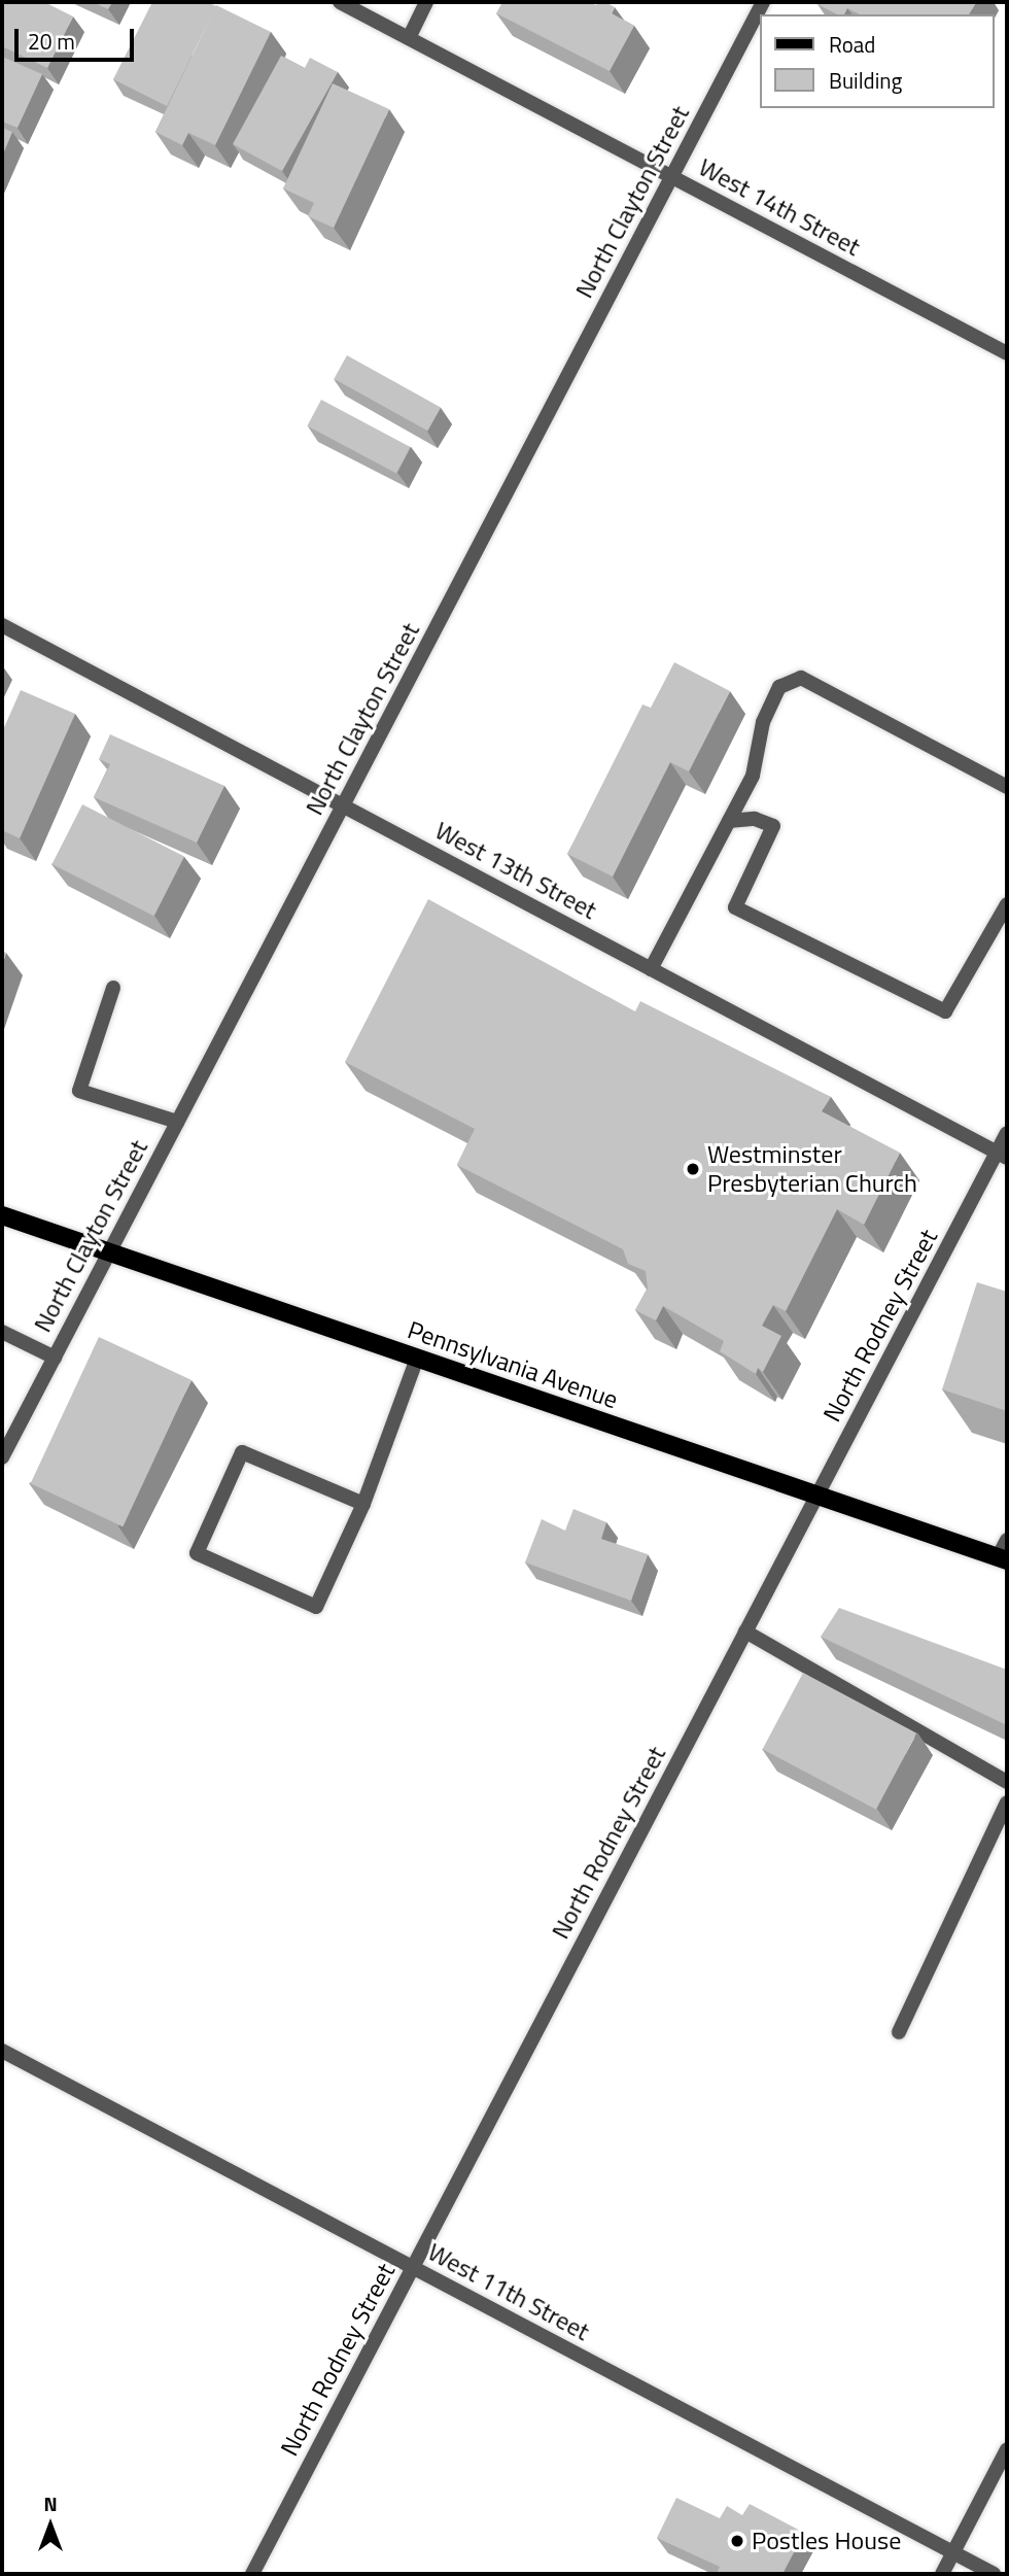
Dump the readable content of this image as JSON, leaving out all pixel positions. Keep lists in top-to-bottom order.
{
  "streets": {
    "main road": ["Pennsylvania Avenue"],
    "street": [
      "North Clayton Street",
      "West 14th Street",
      "West 13th Street",
      "North Rodney Street",
      "West 11th Street"
    ]
  },
  "crossings": [
    ["North Clayton Street", "West 14th Street"],
    ["North Clayton Street", "West 13th Street"],
    ["North Clayton Street", "Pennsylvania Avenue"],
    ["West 13th Street", "North Rodney Street"],
    ["North Rodney Street", "Pennsylvania Avenue"],
    ["North Rodney Street", "West 11th Street"]
  ],
  "places": ["Westminster Presbyterian Church", "Postles House"],
  "legend": ["Road", "Building"],
  "scale_bar": "20 m",
  "north": "top"
}
